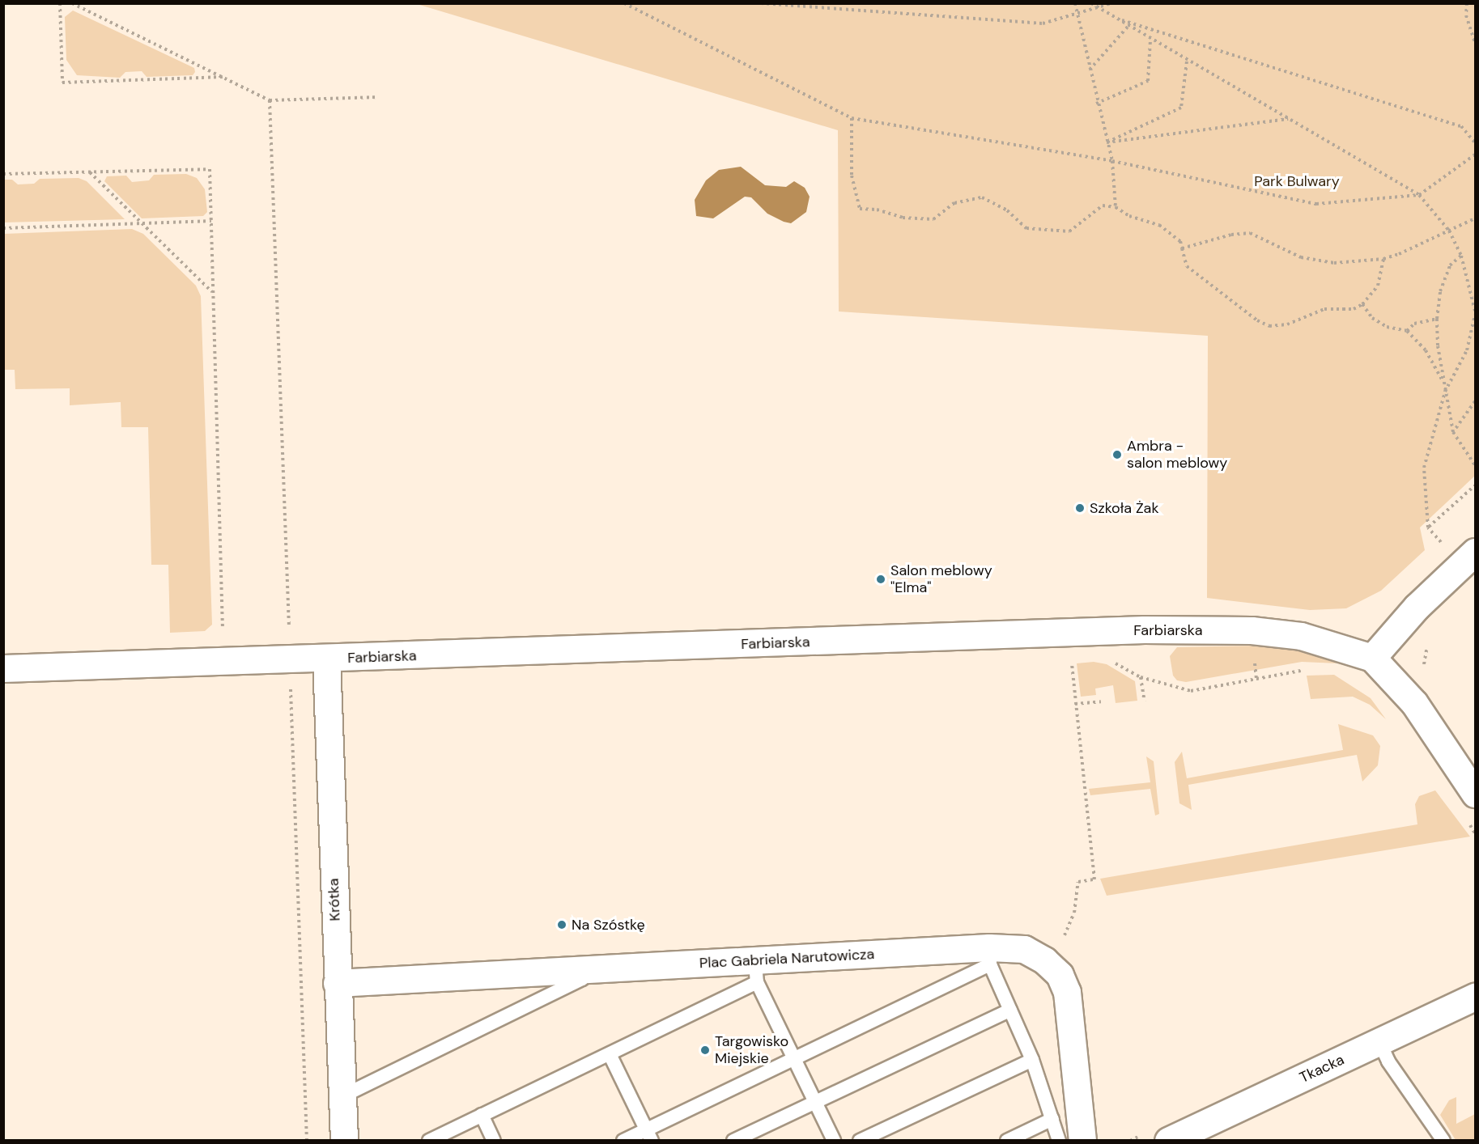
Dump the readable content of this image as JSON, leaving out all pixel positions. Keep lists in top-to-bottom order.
{
  "streets": {
    "street": [
      "Farbiarska",
      "Krótka",
      "Plac Gabriela Narutowicza",
      "Tkacka"
    ]
  },
  "crossings": [
    ["Farbiarska", "Krótka"],
    ["Krótka", "Plac Gabriela Narutowicza"]
  ],
  "parks": ["Park Bulwary"],
  "places": [
    "Ambra - salon meblowy",
    "Szkoła Żak",
    "Salon meblowy \"Elma\"",
    "Na Szóstkę",
    "Targowisko Miejskie"
  ]
}
